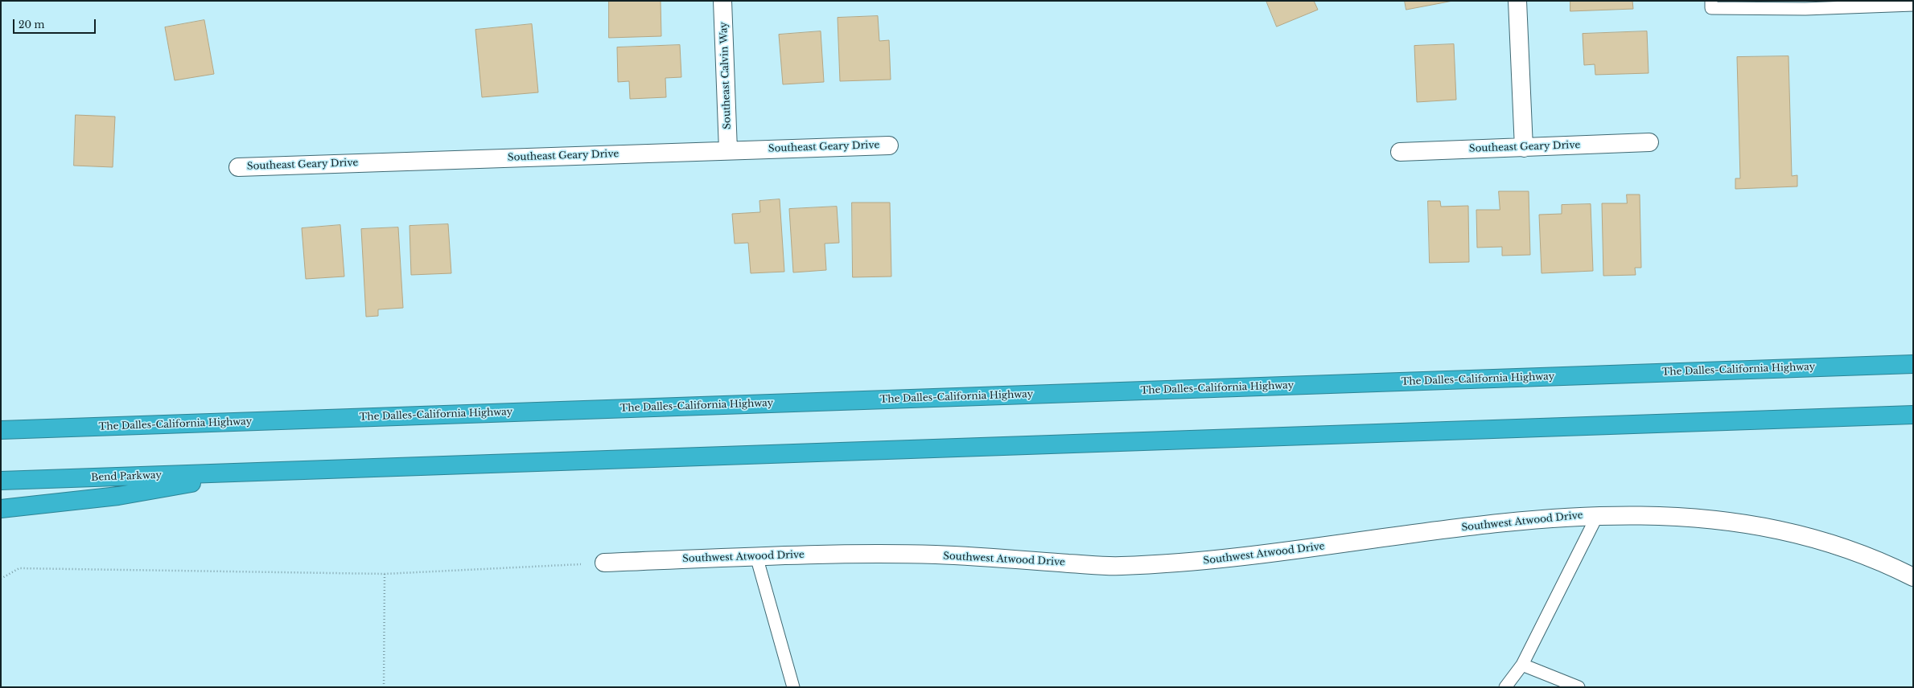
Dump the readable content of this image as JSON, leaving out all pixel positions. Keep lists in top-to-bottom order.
{
  "streets": {
    "highway": ["The Dalles-California Highway", "Bend Parkway"],
    "street": ["Southeast Calvin Way", "Southeast Geary Drive", "Southwest Atwood Drive"]
  },
  "crossings": [
    ["Southeast Calvin Way", "Southeast Geary Drive"]
  ],
  "scale_bar": "20 m"
}
